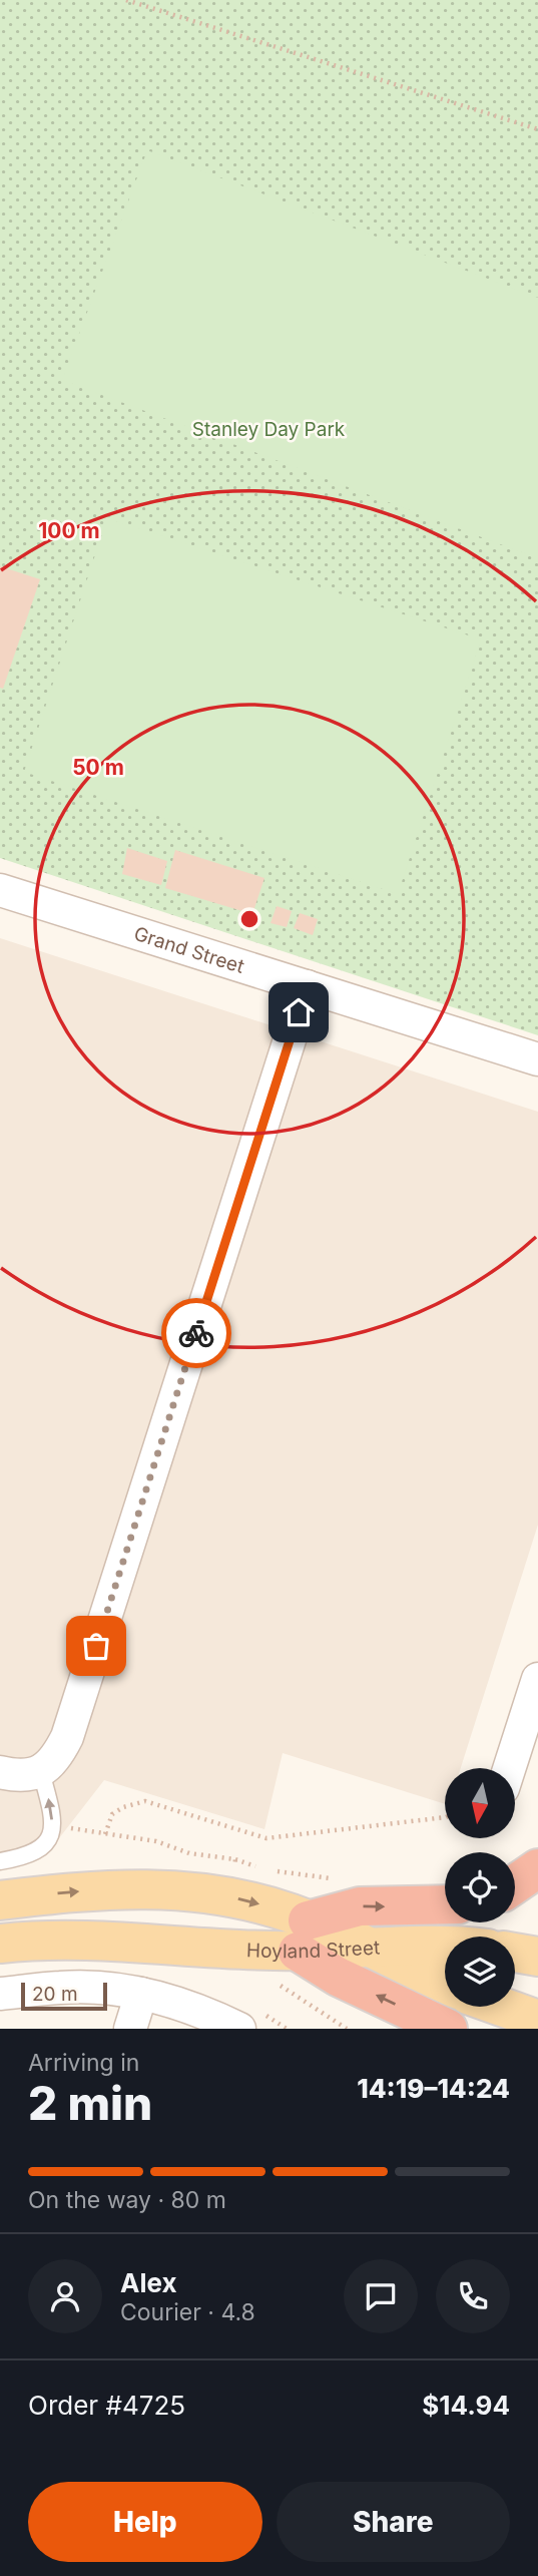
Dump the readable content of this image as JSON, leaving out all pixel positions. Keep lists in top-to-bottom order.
{
  "streets": {
    "main road": ["Hoyland Street"],
    "street": ["Grand Street"]
  },
  "parks": ["Stanley Day Park"],
  "scale_bar": "20 m",
  "north": "bottom",
  "page": {
    "scale": "20 m",
    "heading": ["2 min", "Arriving in", "14:19–14:24"],
    "panel": [
      "Alex",
      "Courier · 4.8",
      "Order #4725",
      "$14.94"
    ],
    "bar": "On the way · 80 m",
    "buttons": ["Help", "Share"]
  },
  "rings": ["100 m", "50 m"]
}
